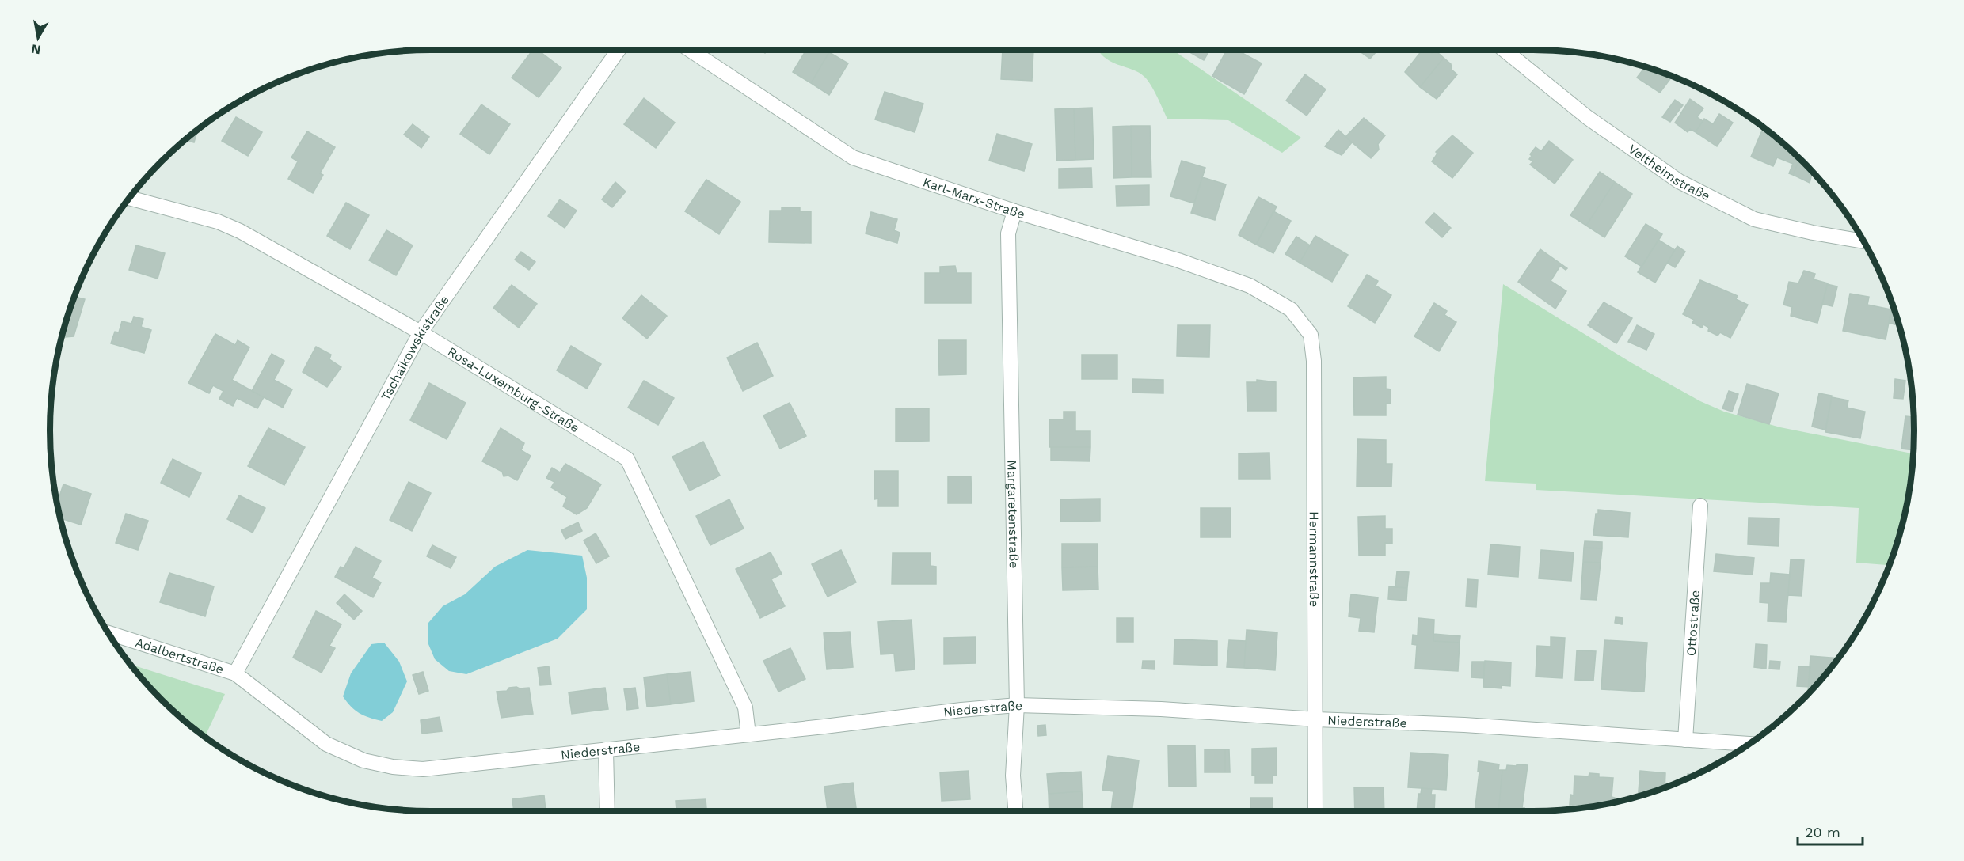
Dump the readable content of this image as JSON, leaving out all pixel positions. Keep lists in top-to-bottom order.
{
  "streets": {
    "street": [
      "Veltheimstraße",
      "Karl-Marx-Straße",
      "Tschaikowskistraße",
      "Rosa-Luxemburg-Straße",
      "Margaretenstraße",
      "Hermannstraße",
      "Ottostraße",
      "Adalbertstraße",
      "Niederstraße"
    ]
  },
  "crossings": [
    ["Karl-Marx-Straße", "Margaretenstraße"],
    ["Karl-Marx-Straße", "Hermannstraße"],
    ["Tschaikowskistraße", "Rosa-Luxemburg-Straße"],
    ["Tschaikowskistraße", "Adalbertstraße"],
    ["Tschaikowskistraße", "Niederstraße"],
    ["Rosa-Luxemburg-Straße", "Niederstraße"],
    ["Margaretenstraße", "Niederstraße"],
    ["Hermannstraße", "Niederstraße"],
    ["Ottostraße", "Niederstraße"],
    ["Adalbertstraße", "Niederstraße"]
  ],
  "scale_bar": "20 m",
  "north": "bottom"
}
